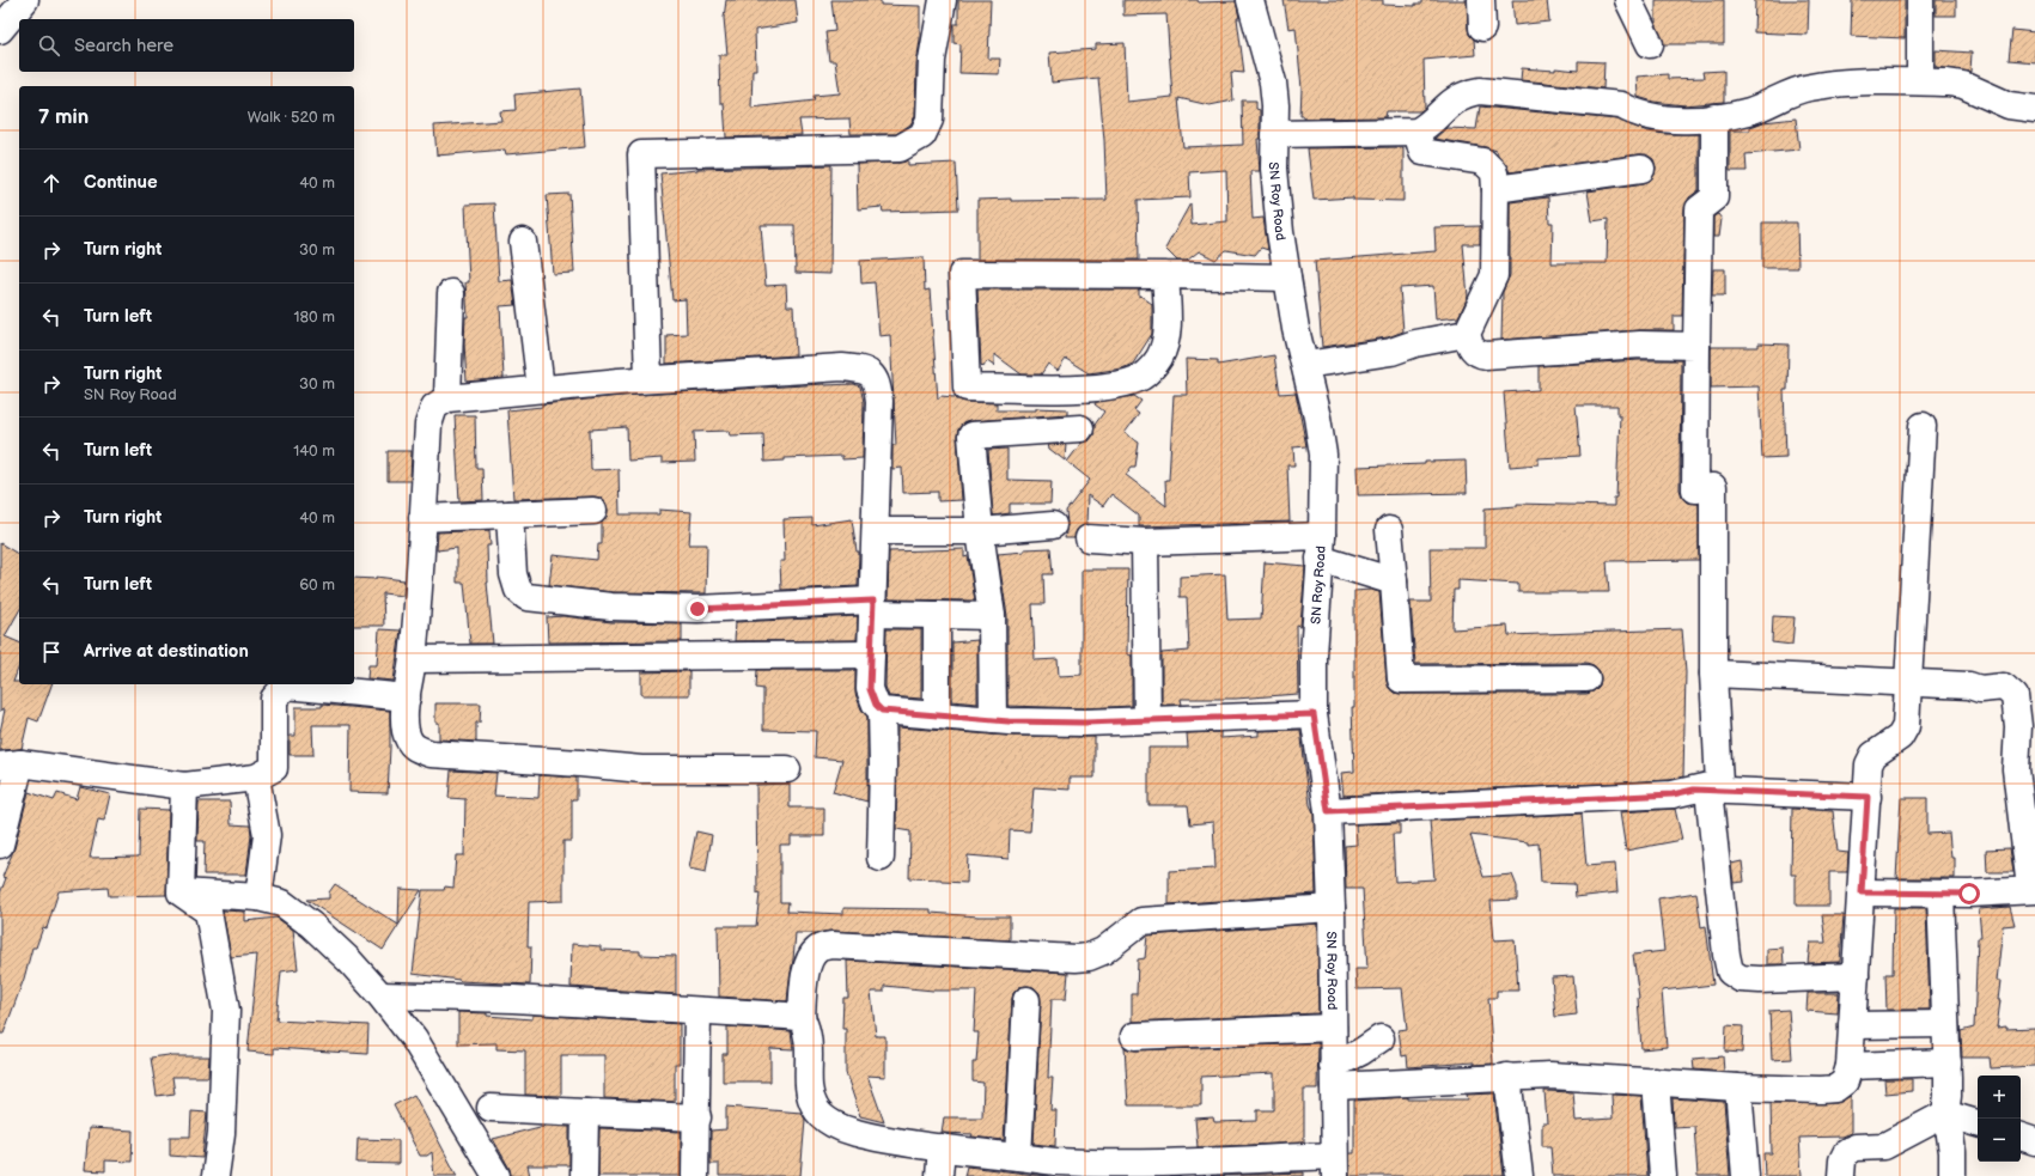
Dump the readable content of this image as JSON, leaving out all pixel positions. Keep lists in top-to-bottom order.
{
  "streets": {
    "street": ["SN Roy Road"]
  },
  "page": {
    "search": "Search here",
    "heading": ["7 min", "Walk · 520 m"],
    "list": [
      ["Continue", "40 m"],
      ["Turn right", "30 m"],
      ["Turn left", "180 m"],
      ["Turn right", "SN Roy Road", "30 m"],
      ["Turn left", "140 m"],
      ["Turn right", "40 m"],
      ["Turn left", "60 m"],
      "Arrive at destination"
    ],
    "map_buttons": ["+", "−"]
  }
}
